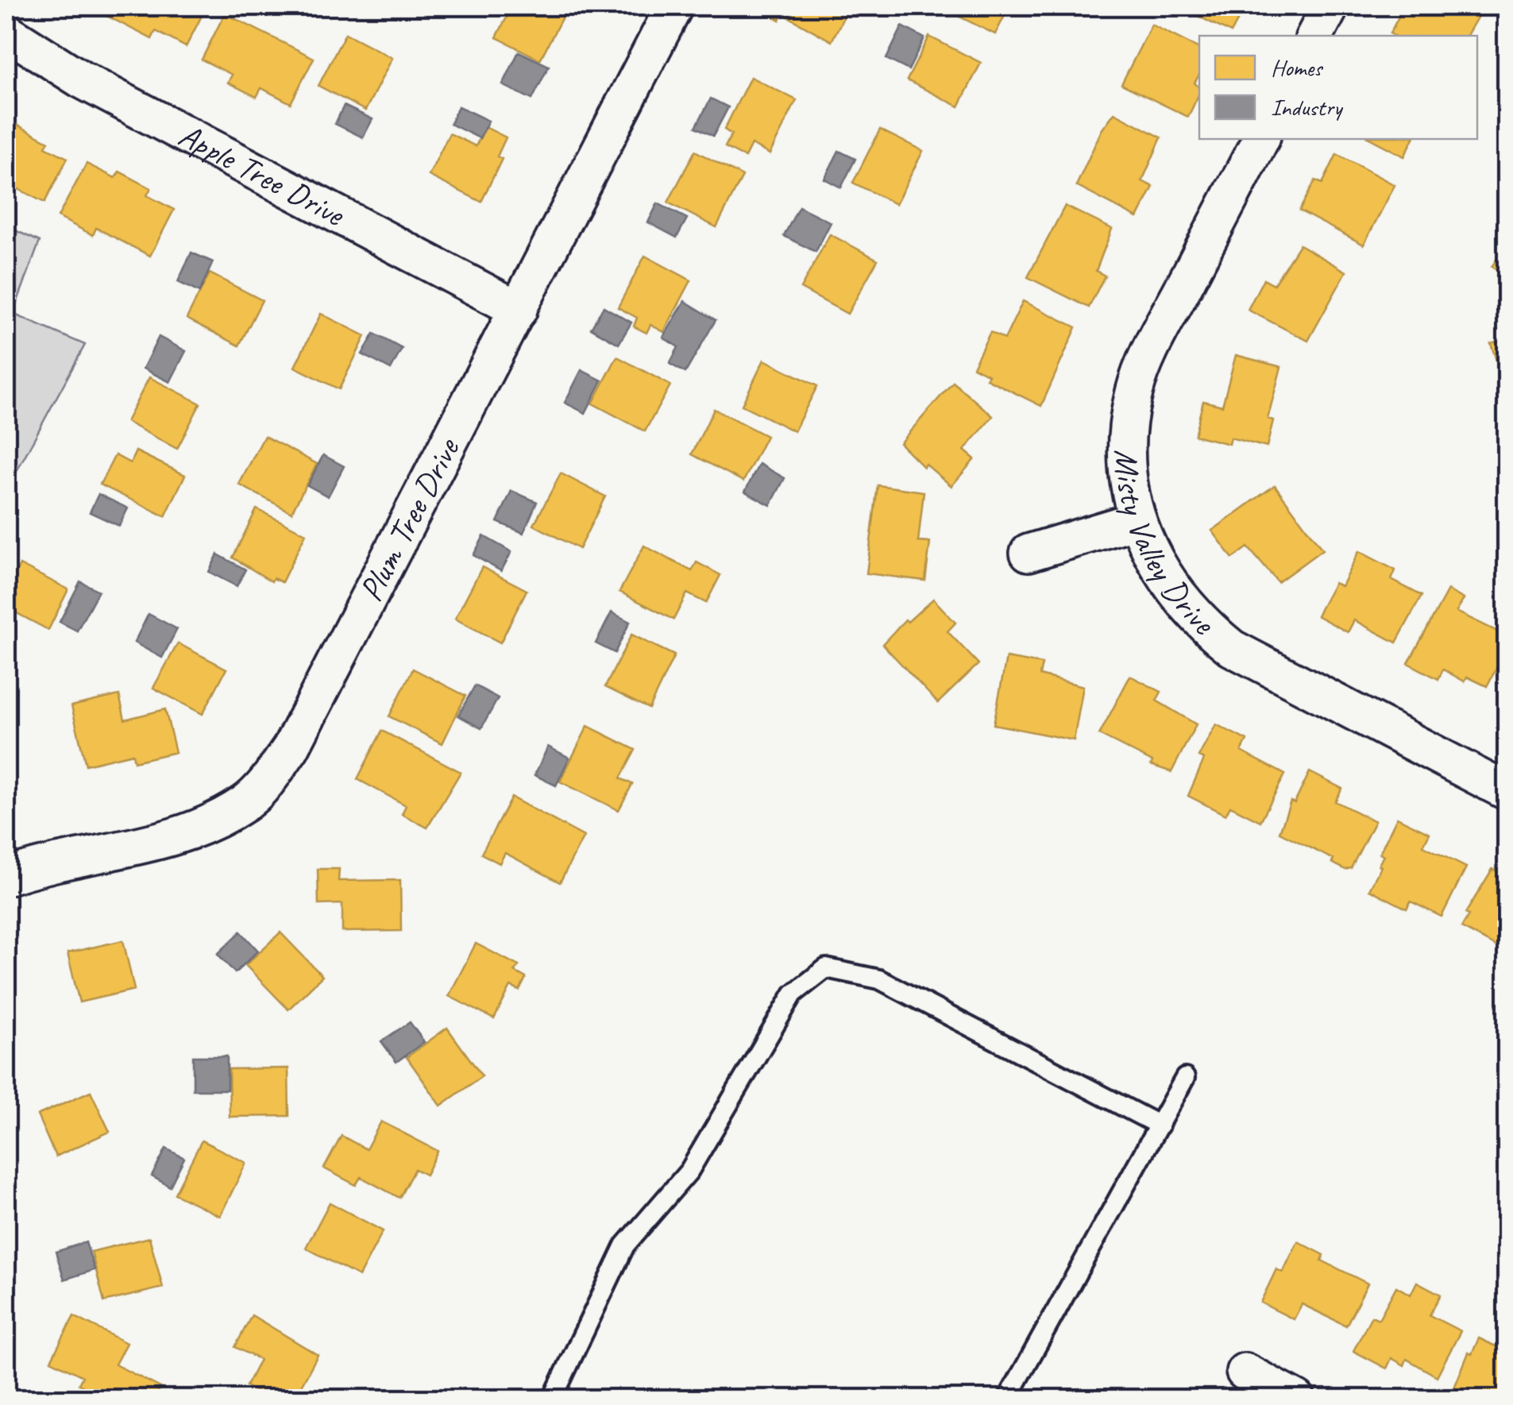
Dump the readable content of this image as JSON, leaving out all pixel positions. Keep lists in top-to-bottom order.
{
  "streets": {
    "street": ["Apple Tree Drive", "Plum Tree Drive", "Misty Valley Drive"]
  },
  "crossings": [
    ["Apple Tree Drive", "Plum Tree Drive"]
  ],
  "legend": ["Homes", "Industry"]
}
